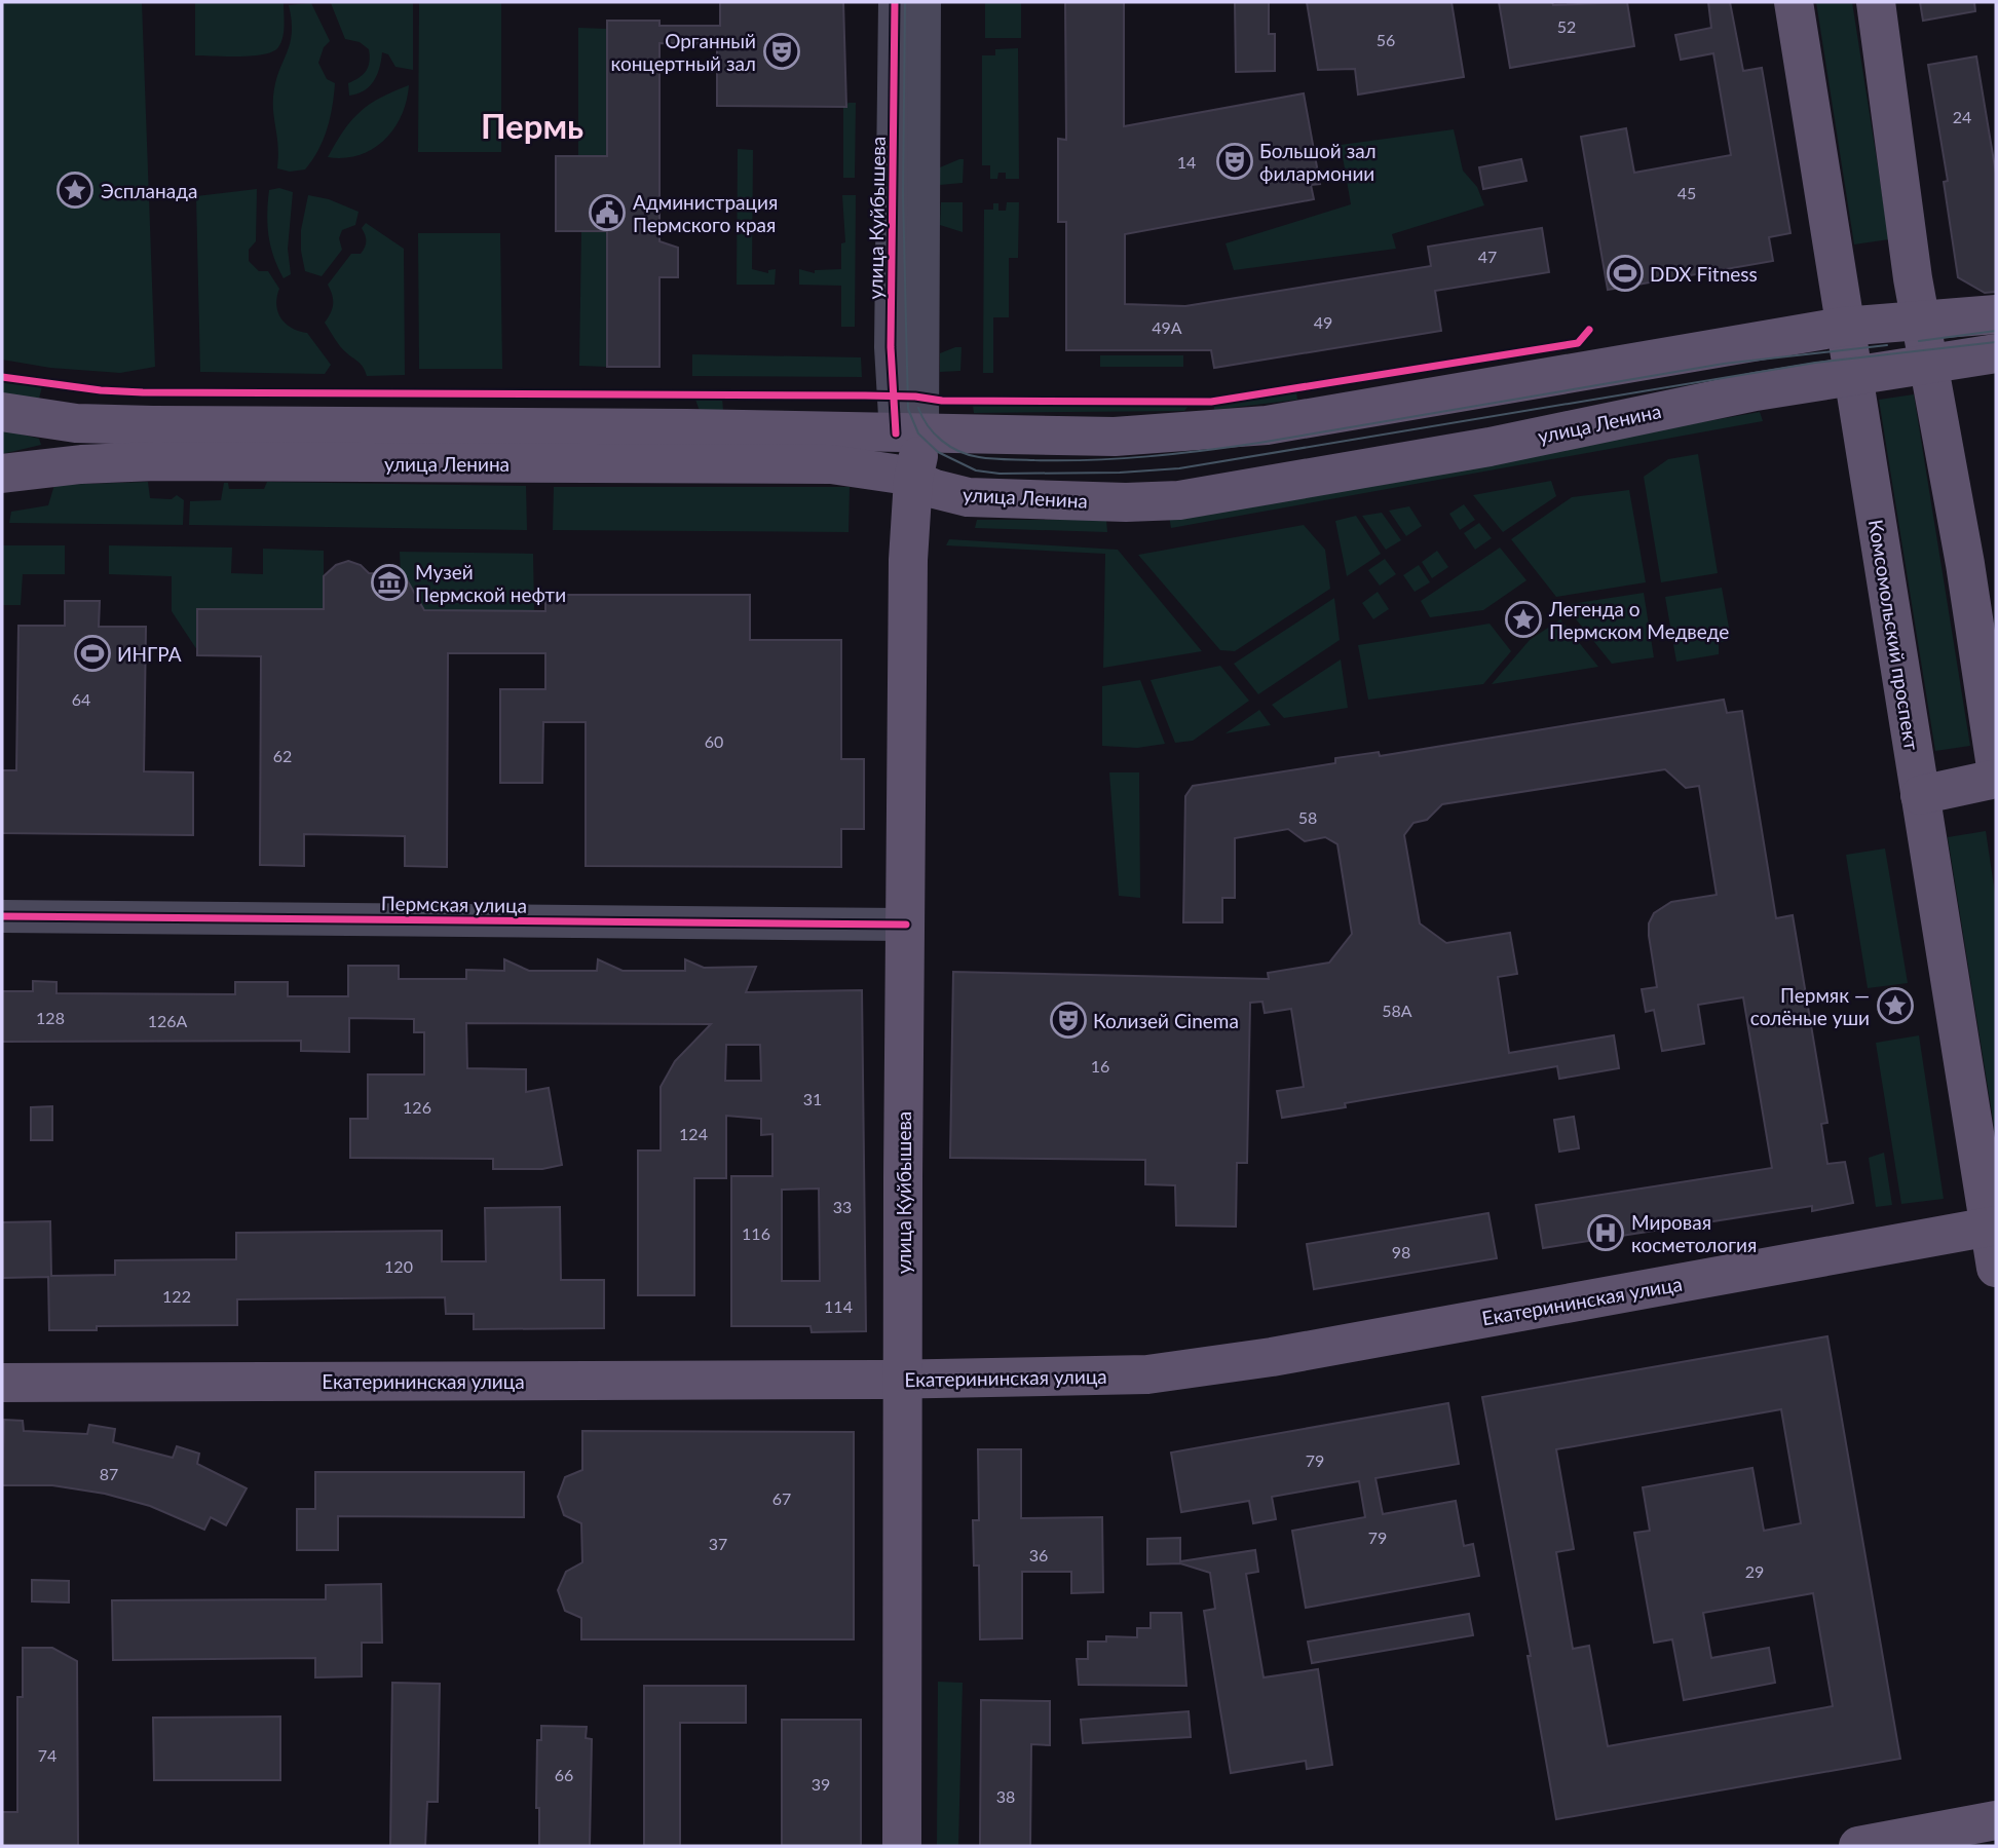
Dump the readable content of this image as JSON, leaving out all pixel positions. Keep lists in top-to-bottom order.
{
  "streets": {
    "main road": [
      "улица Куйбышева",
      "улица Ленина",
      "Комсомольский проспект",
      "Екатерининская улица"
    ],
    "street": ["Пермская улица"]
  },
  "crossings": [
    ["улица Куйбышева", "улица Ленина"],
    ["улица Куйбышева", "Пермская улица"],
    ["улица Куйбышева", "Екатерининская улица"],
    ["улица Ленина", "Комсомольский проспект"],
    ["Комсомольский проспект", "Екатерининская улица"]
  ],
  "districts": ["Пермь"],
  "places": {
    "theatre": ["Органный концертный зал", "Большой зал филармонии", "Колизей Cinema"],
    "place": ["Эспланада", "Легенда о Пермском Медведе", "Пермяк — солёные уши"],
    "public building": ["Администрация Пермского края"],
    "sports": ["DDX Fitness", "ИНГРА"],
    "museum": ["Музей Пермской нефти"],
    "hospital": ["Мировая косметология"]
  },
  "house_numbers": [
    "52",
    "56",
    "24",
    "14",
    "45",
    "47",
    "49",
    "49А",
    "64",
    "60",
    "62",
    "58",
    "58А",
    "128",
    "126А",
    "16",
    "31",
    "126",
    "124",
    "33",
    "116",
    "98",
    "120",
    "122",
    "114",
    "79",
    "87",
    "67",
    "79",
    "37",
    "36",
    "29",
    "74",
    "66",
    "39",
    "38"
  ]
}
